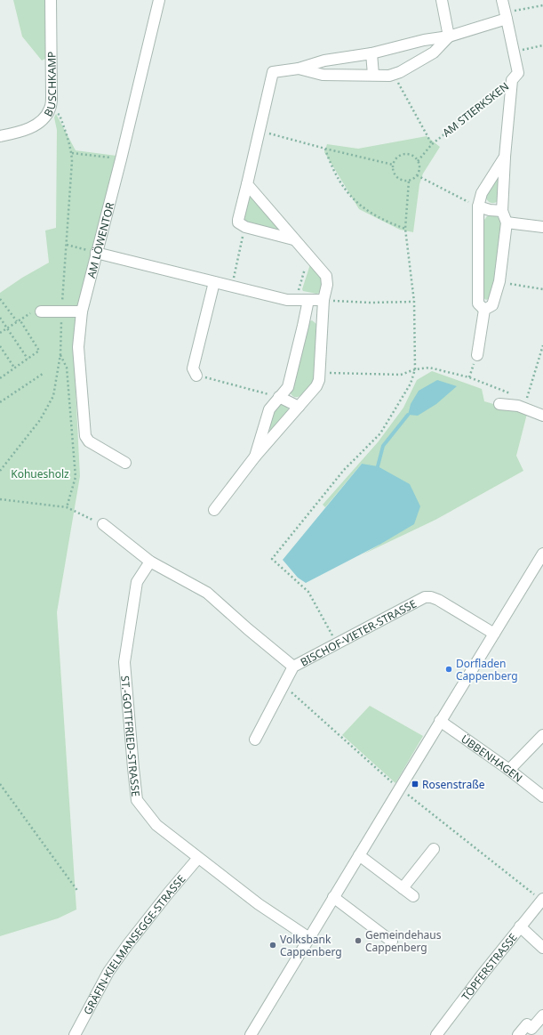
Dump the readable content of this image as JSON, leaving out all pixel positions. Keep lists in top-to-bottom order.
{
  "streets": {
    "street": [
      "BUSCHKAMP",
      "AM STIERKSKEN",
      "AM LÖWENTOR",
      "BISCHOF-VIETER-STRASSE",
      "ST.-GOTTFRIED-STRASSE",
      "ÜBBENHAGEN",
      "GRÄFIN-KIELMANSEGGE-STRASSE",
      "TÖPFERSTRASSE"
    ]
  },
  "crossings": [
    ["ST.-GOTTFRIED-STRASSE", "GRÄFIN-KIELMANSEGGE-STRASSE"]
  ],
  "parks": ["Kohuesholz"],
  "places": {
    "other": ["Dorfladen Cappenberg", "Gemeindehaus Cappenberg", "Volksbank Cappenberg"],
    "transit": ["Rosenstraße"]
  }
}
